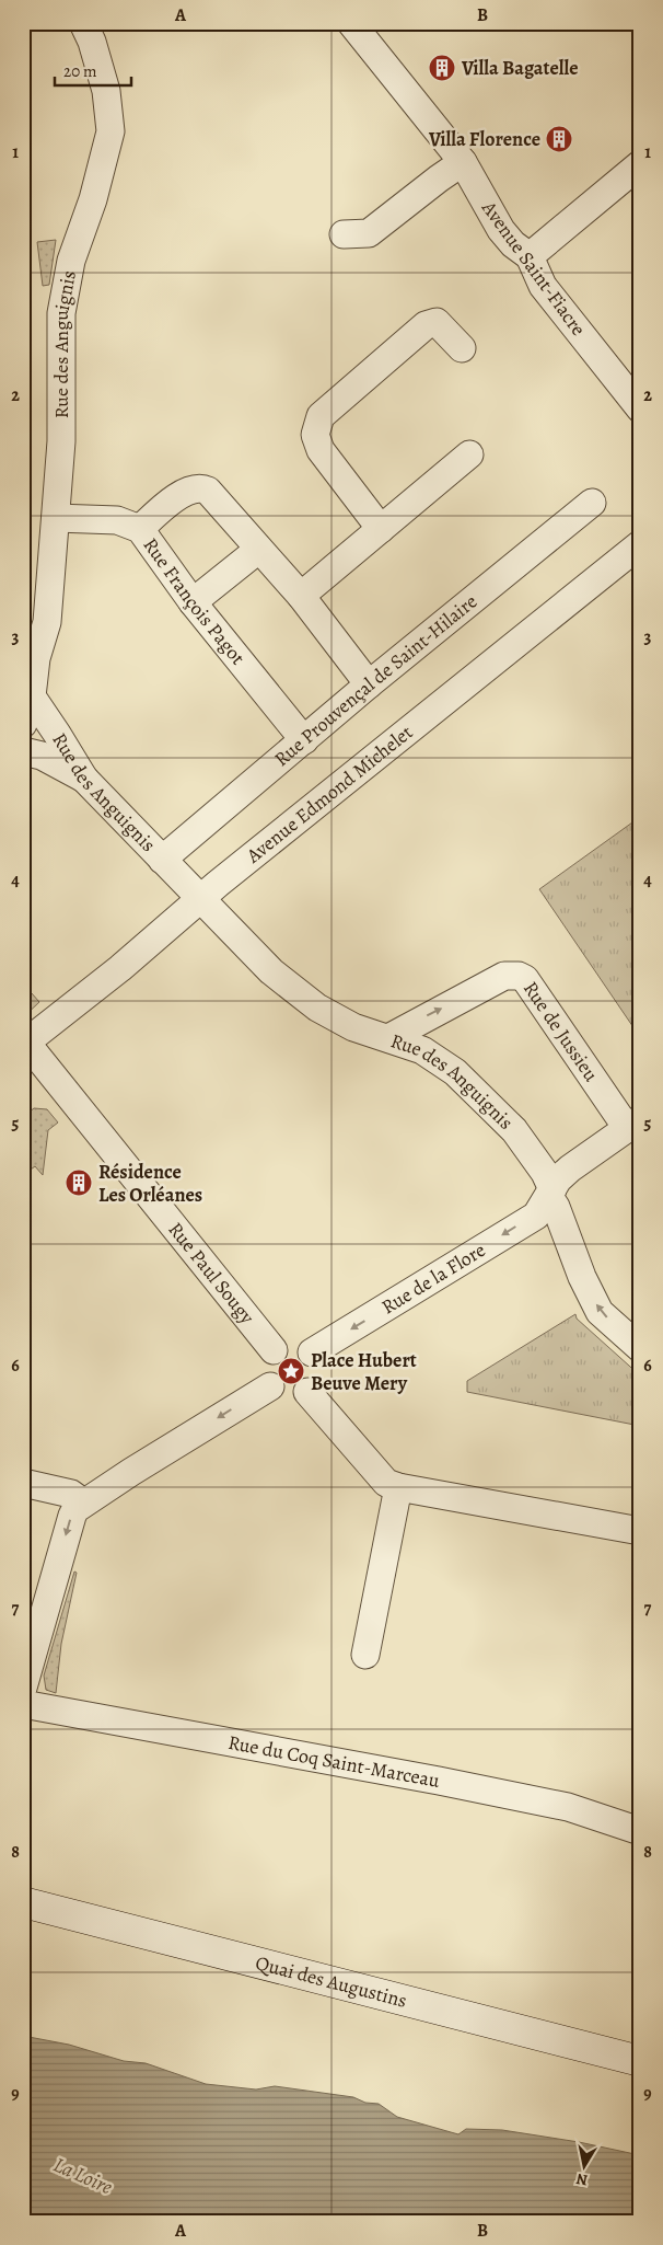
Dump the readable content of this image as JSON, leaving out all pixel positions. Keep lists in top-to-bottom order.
{
  "streets": {
    "main road": ["Quai des Augustins"],
    "street": [
      "Avenue Saint-Fiacre",
      "Rue des Anguignis",
      "Rue François Pagot",
      "Rue Prouvençal de Saint-Hilaire",
      "Avenue Edmond Michelet",
      "Rue de Jussieu",
      "Rue Paul Sougy",
      "Rue de la Flore",
      "Rue du Coq Saint-Marceau"
    ]
  },
  "crossings": [
    ["Rue des Anguignis", "Rue François Pagot"],
    ["Rue des Anguignis", "Rue Prouvençal de Saint-Hilaire"],
    ["Rue des Anguignis", "Avenue Edmond Michelet"],
    ["Rue des Anguignis", "Rue de Jussieu"],
    ["Rue des Anguignis", "Rue de la Flore"],
    ["Rue François Pagot", "Rue Prouvençal de Saint-Hilaire"],
    ["Avenue Edmond Michelet", "Rue Paul Sougy"],
    ["Rue de Jussieu", "Rue de la Flore"],
    ["Rue Paul Sougy", "Rue de la Flore"]
  ],
  "one_way": ["Rue de la Flore"],
  "water": ["La Loire"],
  "places": {
    "building": ["Villa Bagatelle", "Villa Florence", "Résidence Les Orléanes"],
    "place": ["Place Hubert Beuve Mery"]
  },
  "scale_bar": "20 m",
  "north": "bottom",
  "grid": {
    "columns": ["A", "B"],
    "rows": [
      "1",
      "2",
      "3",
      "4",
      "5",
      "6",
      "7",
      "8",
      "9"
    ]
  }
}
